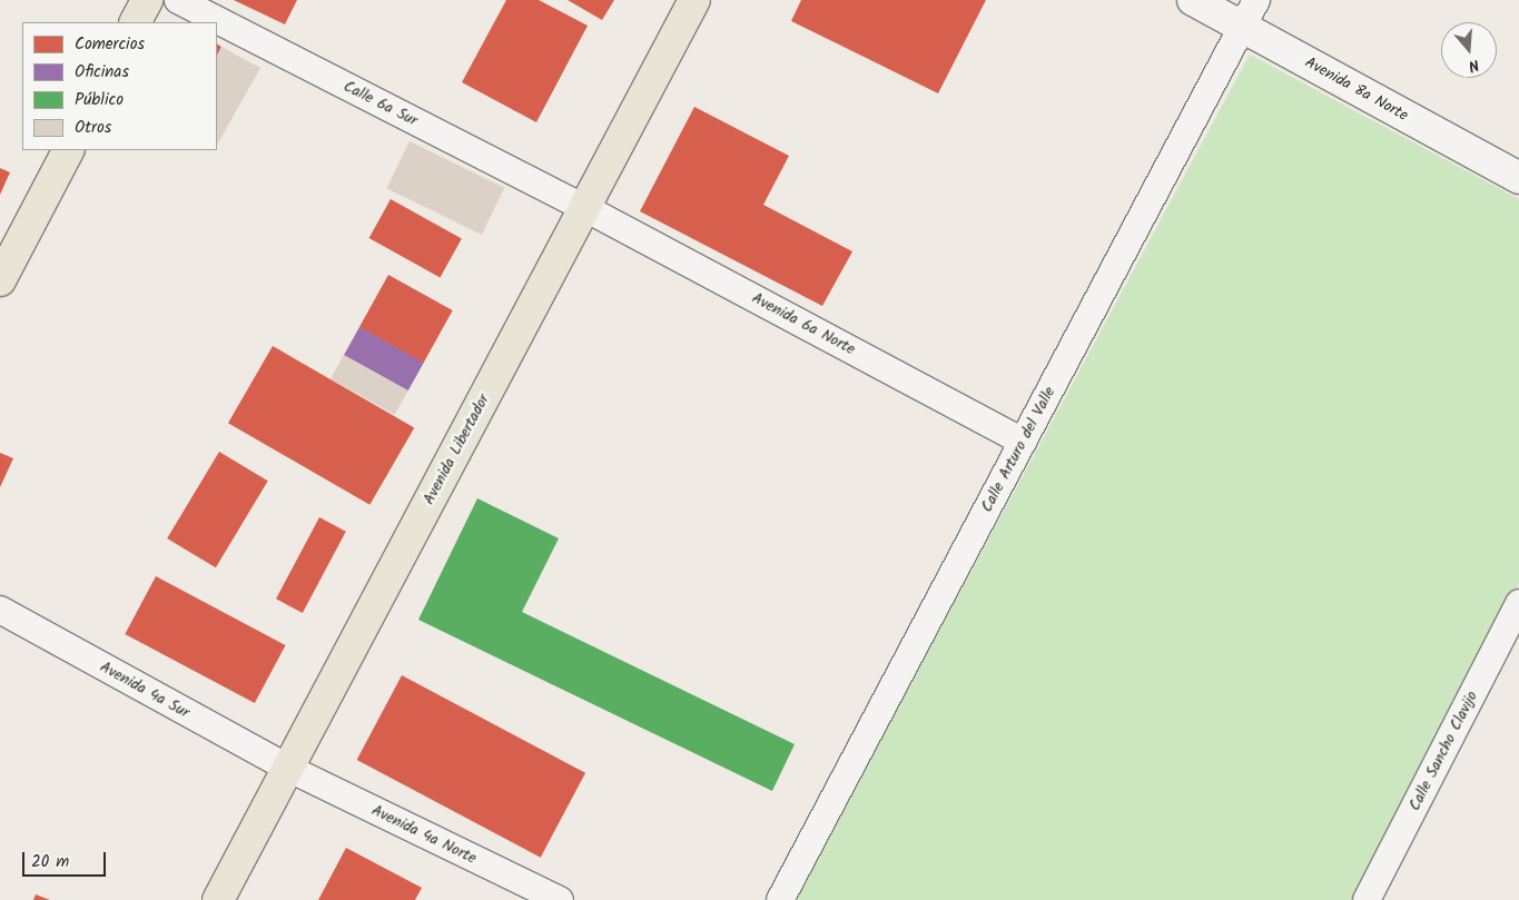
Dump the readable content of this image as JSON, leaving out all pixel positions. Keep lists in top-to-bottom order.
{
  "streets": {
    "highway": ["Avenida Libertador"],
    "street": [
      "Avenida 8a Norte",
      "Calle 6a Sur",
      "Avenida 6a Norte",
      "Calle Arturo del Valle",
      "Avenida 4a Sur",
      "Calle Sancho Clavijo",
      "Avenida 4a Norte"
    ]
  },
  "crossings": [
    ["Avenida 8a Norte", "Calle Arturo del Valle"],
    ["Calle 6a Sur", "Avenida 6a Norte"],
    ["Calle 6a Sur", "Avenida Libertador"],
    ["Avenida 6a Norte", "Avenida Libertador"],
    ["Avenida 6a Norte", "Calle Arturo del Valle"],
    ["Avenida Libertador", "Avenida 4a Sur"],
    ["Avenida Libertador", "Avenida 4a Norte"],
    ["Avenida 4a Sur", "Avenida 4a Norte"]
  ],
  "legend": [
    "Comercios",
    "Oficinas",
    "Público",
    "Otros"
  ],
  "scale_bar": "20 m",
  "north": "bottom"
}
